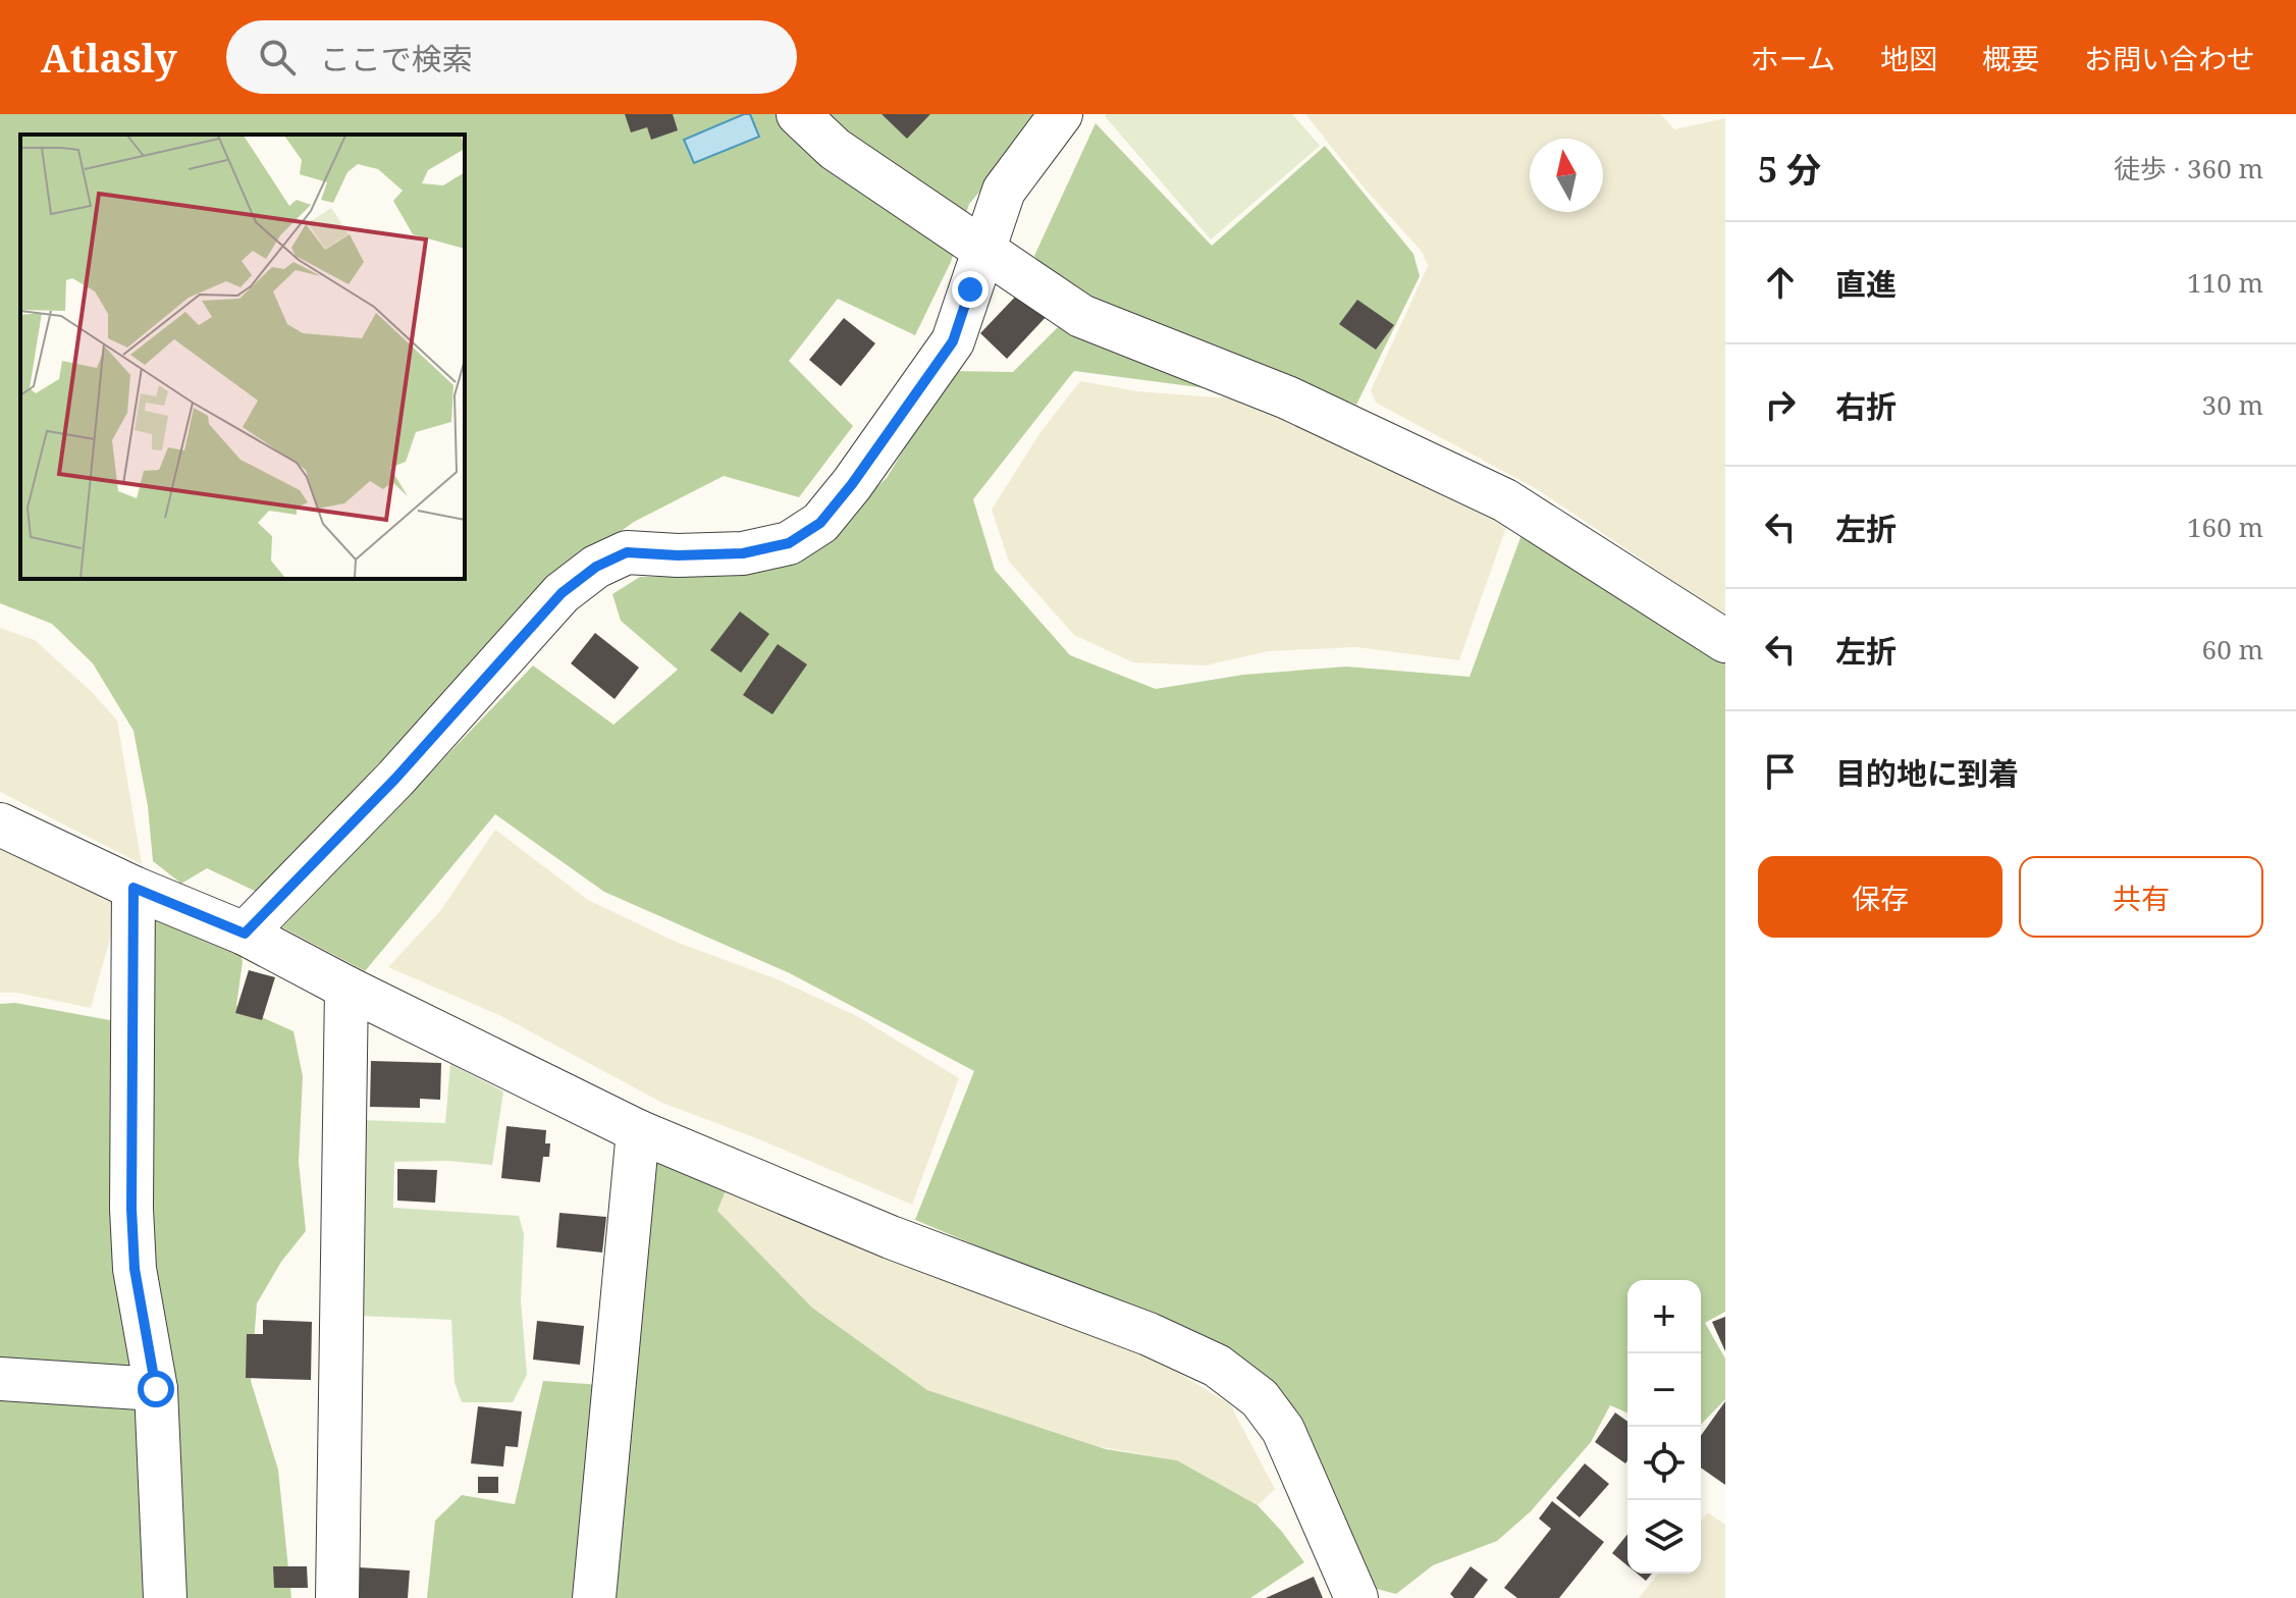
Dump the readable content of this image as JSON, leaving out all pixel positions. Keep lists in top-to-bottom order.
{
  "north": "top",
  "page": {
    "header": "Atlasly",
    "search": "ここで検索",
    "nav": [
      "ホーム",
      "地図",
      "概要",
      "お問い合わせ"
    ],
    "heading": ["5 分", "徒歩 · 360 m"],
    "list": [
      ["直進", "110 m"],
      ["右折", "30 m"],
      ["左折", "160 m"],
      ["左折", "60 m"],
      "目的地に到着"
    ],
    "buttons": ["保存", "共有"],
    "map_buttons": ["+", "−"]
  }
}
